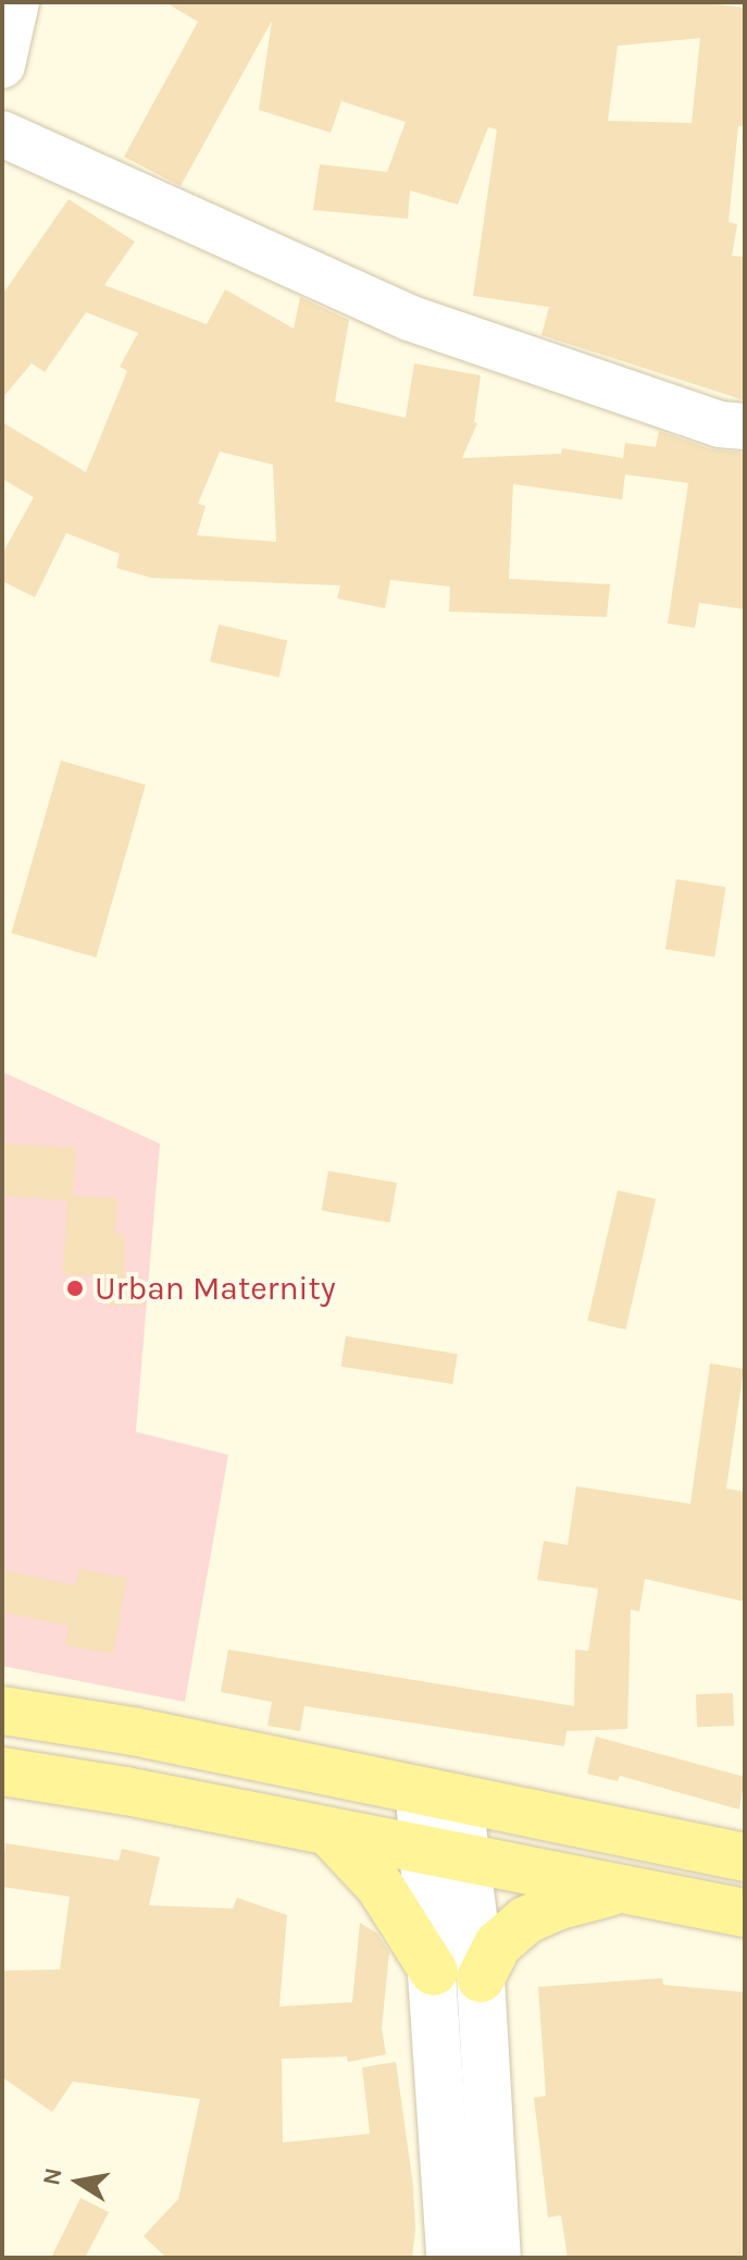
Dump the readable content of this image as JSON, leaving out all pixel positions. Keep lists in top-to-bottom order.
{
  "places": ["Urban Maternity"],
  "north": "left"
}
